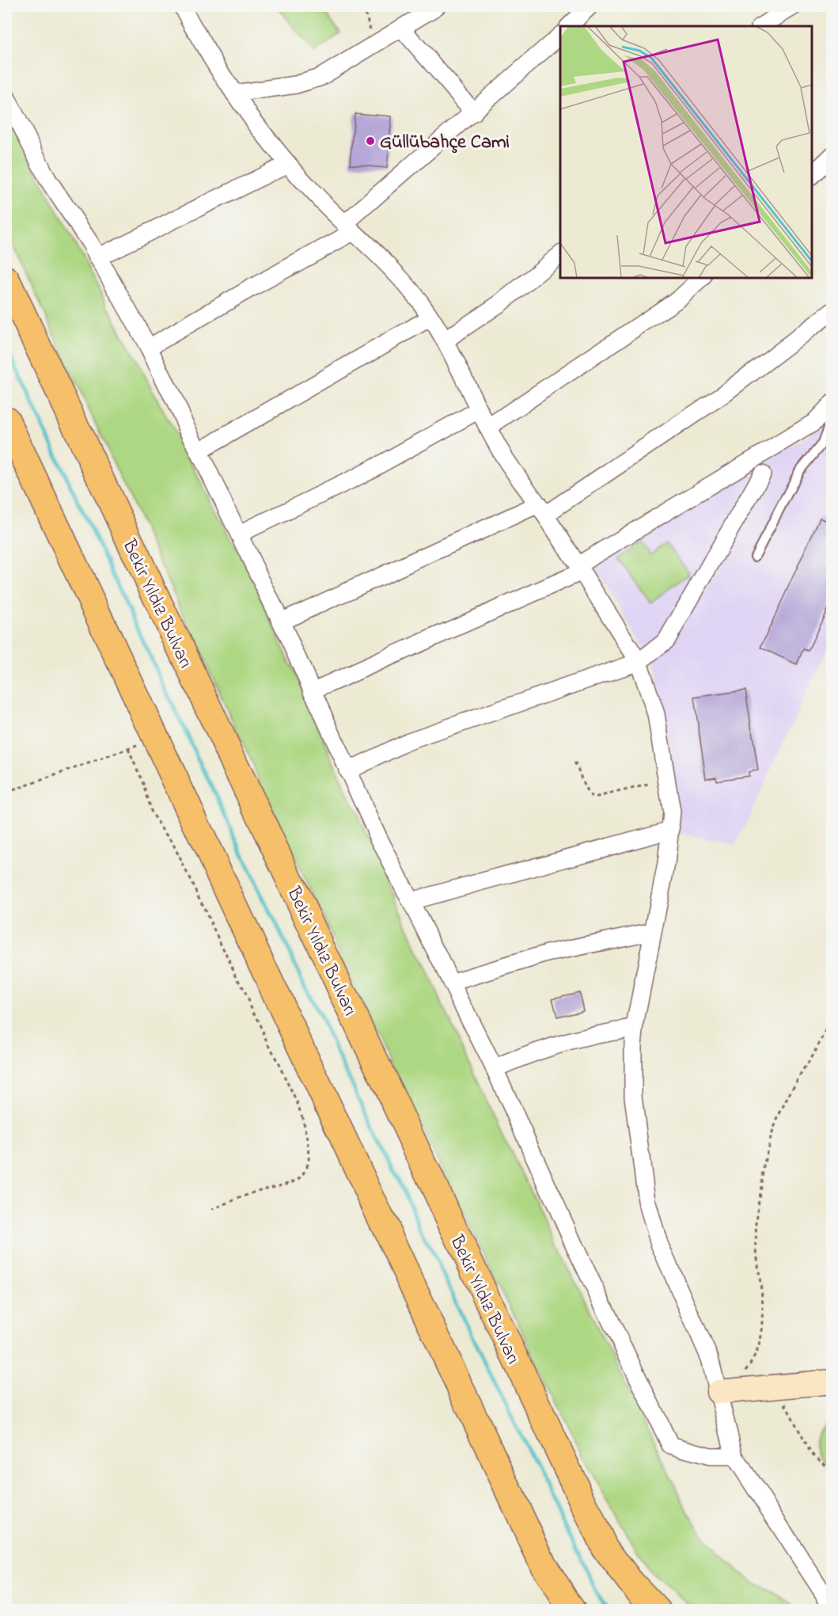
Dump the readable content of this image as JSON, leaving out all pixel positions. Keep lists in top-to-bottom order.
{
  "streets": {
    "main road": ["Bekir Yıldız Bulvarı"]
  },
  "places": ["Güllübahçe Cami"]
}
